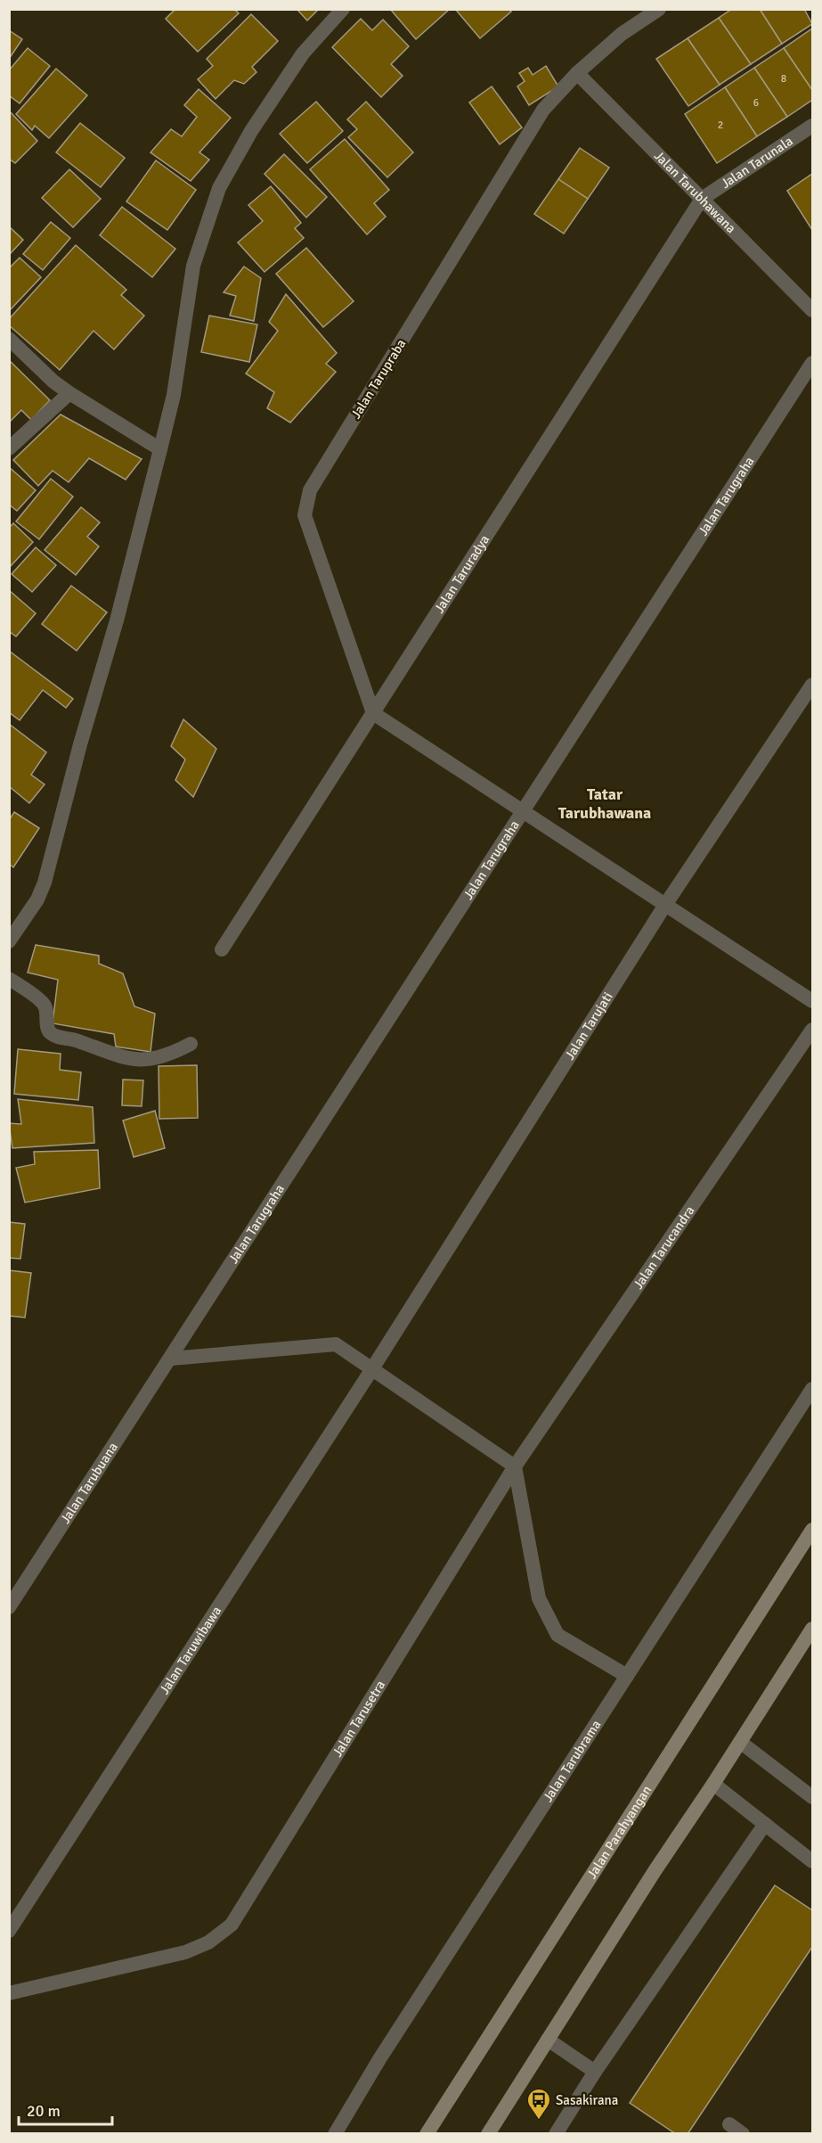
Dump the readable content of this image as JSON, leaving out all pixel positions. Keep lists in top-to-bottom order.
{
  "streets": {
    "main road": ["Jalan Parahyangan"],
    "street": [
      "Jalan Tarunala",
      "Jalan Tarubhawana",
      "Jalan Tarupraba",
      "Jalan Tarugraha",
      "Jalan Taruradya",
      "Jalan Tarujati",
      "Jalan Tarucandra",
      "Jalan Tarubuana",
      "Jalan Taruwibawa",
      "Jalan Tarusetra",
      "Jalan Tarubrama"
    ]
  },
  "crossings": [
    ["Jalan Tarunala", "Jalan Tarubhawana"],
    ["Jalan Tarunala", "Jalan Taruradya"],
    ["Jalan Tarubhawana", "Jalan Tarupraba"],
    ["Jalan Tarubhawana", "Jalan Taruradya"],
    ["Jalan Tarupraba", "Jalan Taruradya"],
    ["Jalan Tarugraha", "Jalan Tarubuana"],
    ["Jalan Tarujati", "Jalan Taruwibawa"],
    ["Jalan Tarucandra", "Jalan Tarusetra"]
  ],
  "districts": ["Tatar Tarubhawana"],
  "places": {
    "bus stop": ["Sasakirana"]
  },
  "house_numbers": ["8", "6", "2"],
  "scale_bar": "20 m"
}
